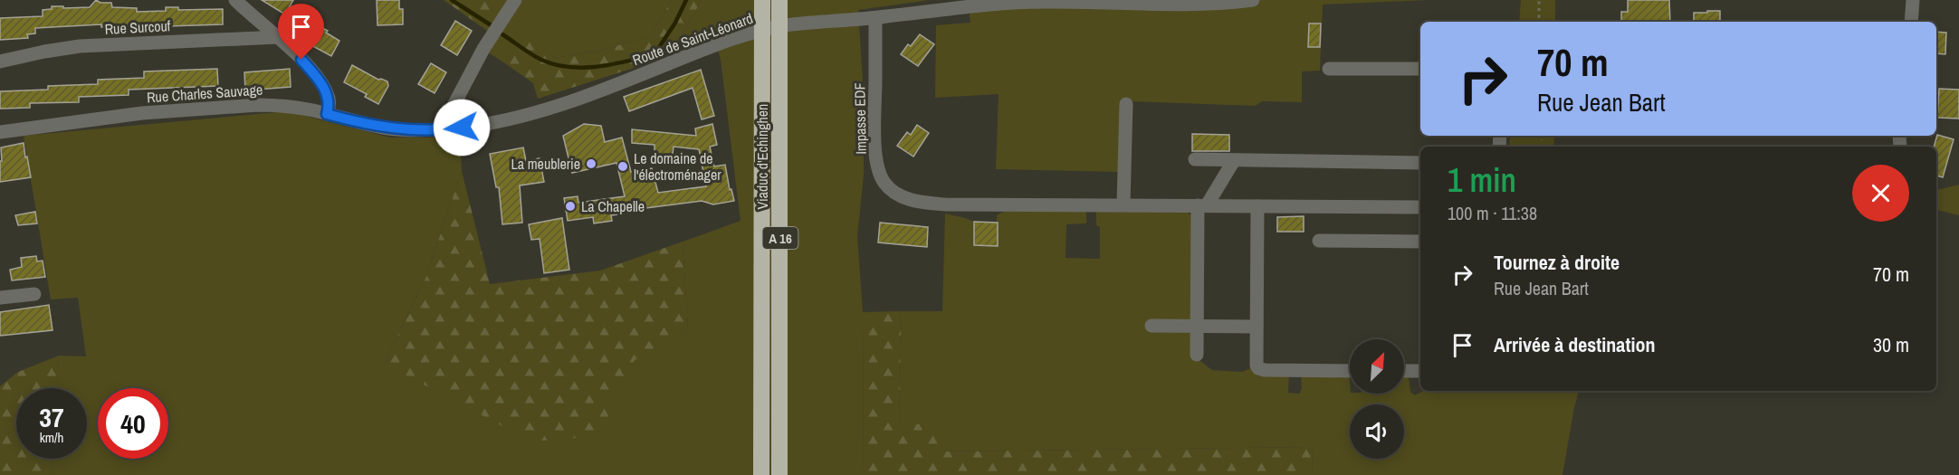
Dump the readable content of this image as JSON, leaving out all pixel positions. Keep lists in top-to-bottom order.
{
  "streets": {
    "highway": ["Viaduc d'Echinghen", "A 16"],
    "street": [
      "Rue Surcouf",
      "Route de Saint-Léonard",
      "Rue Charles Sauvage",
      "Impasse EDF"
    ]
  },
  "crossings": [
    ["Route de Saint-Léonard", "Rue Charles Sauvage"],
    ["Route de Saint-Léonard", "Impasse EDF"]
  ],
  "places": ["La meublerie", "Le domaine de l'électroménager", "La Chapelle"],
  "north": "top right",
  "page": {
    "turn": ["70 m", "Rue Jean Bart"],
    "heading": ["1 min", "100 m · 11:38"],
    "list": [
      {
        "name": "Tournez à droite",
        "note": "Rue Jean Bart",
        "value": "70 m"
      },
      {
        "name": "Arrivée à destination",
        "value": "30 m"
      }
    ],
    "speed": "37 km/h",
    "limit": "40"
  }
}
